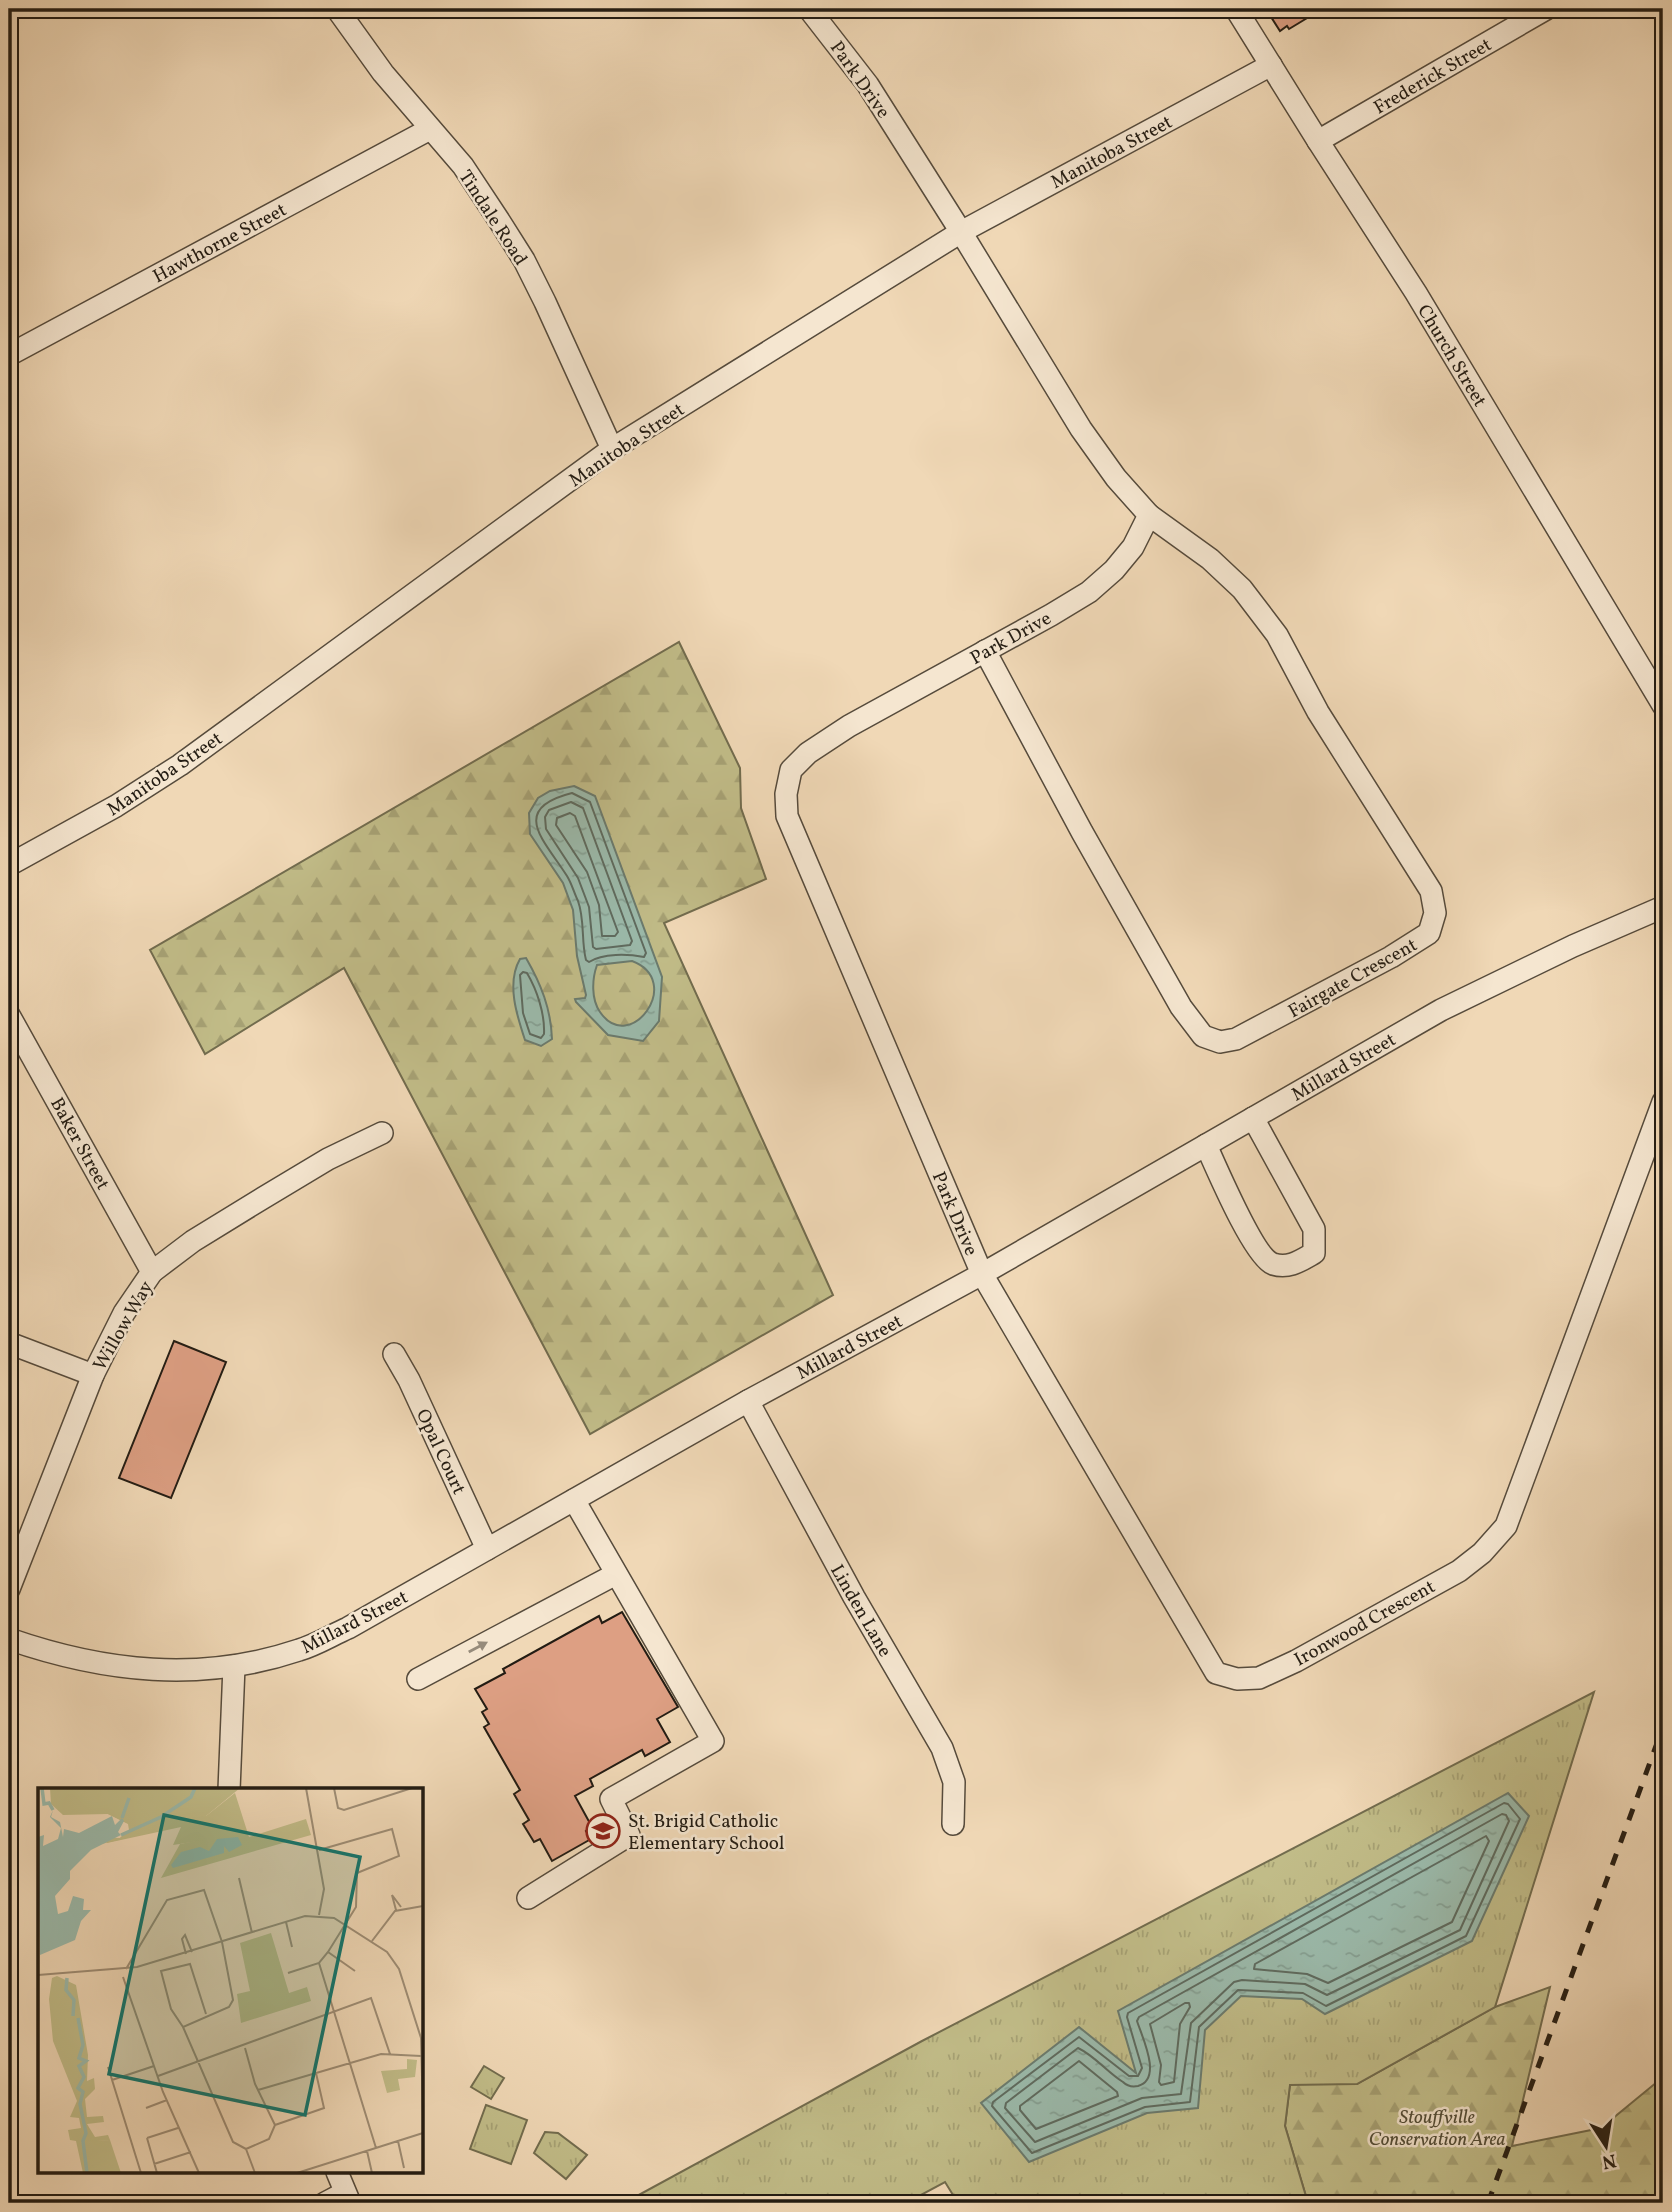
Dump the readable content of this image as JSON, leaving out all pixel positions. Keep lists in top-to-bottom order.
{
  "streets": {
    "street": [
      "Frederick Street",
      "Park Drive",
      "Manitoba Street",
      "Tindale Road",
      "Hawthorne Street",
      "Church Street",
      "Fairgate Crescent",
      "Millard Street",
      "Baker Street",
      "Willow Way",
      "Opal Court",
      "Linden Lane",
      "Ironwood Crescent"
    ]
  },
  "crossings": [
    ["Frederick Street", "Church Street"],
    ["Park Drive", "Manitoba Street"],
    ["Park Drive", "Fairgate Crescent"],
    ["Park Drive", "Millard Street"],
    ["Park Drive", "Ironwood Crescent"],
    ["Manitoba Street", "Tindale Road"],
    ["Manitoba Street", "Church Street"],
    ["Tindale Road", "Hawthorne Street"],
    ["Millard Street", "Opal Court"],
    ["Millard Street", "Linden Lane"],
    ["Millard Street", "Ironwood Crescent"],
    ["Baker Street", "Willow Way"]
  ],
  "parks": ["Stouffville Conservation Area"],
  "places": {
    "school or university": ["St. Brigid Catholic Elementary School"]
  },
  "north": "bottom"
}
